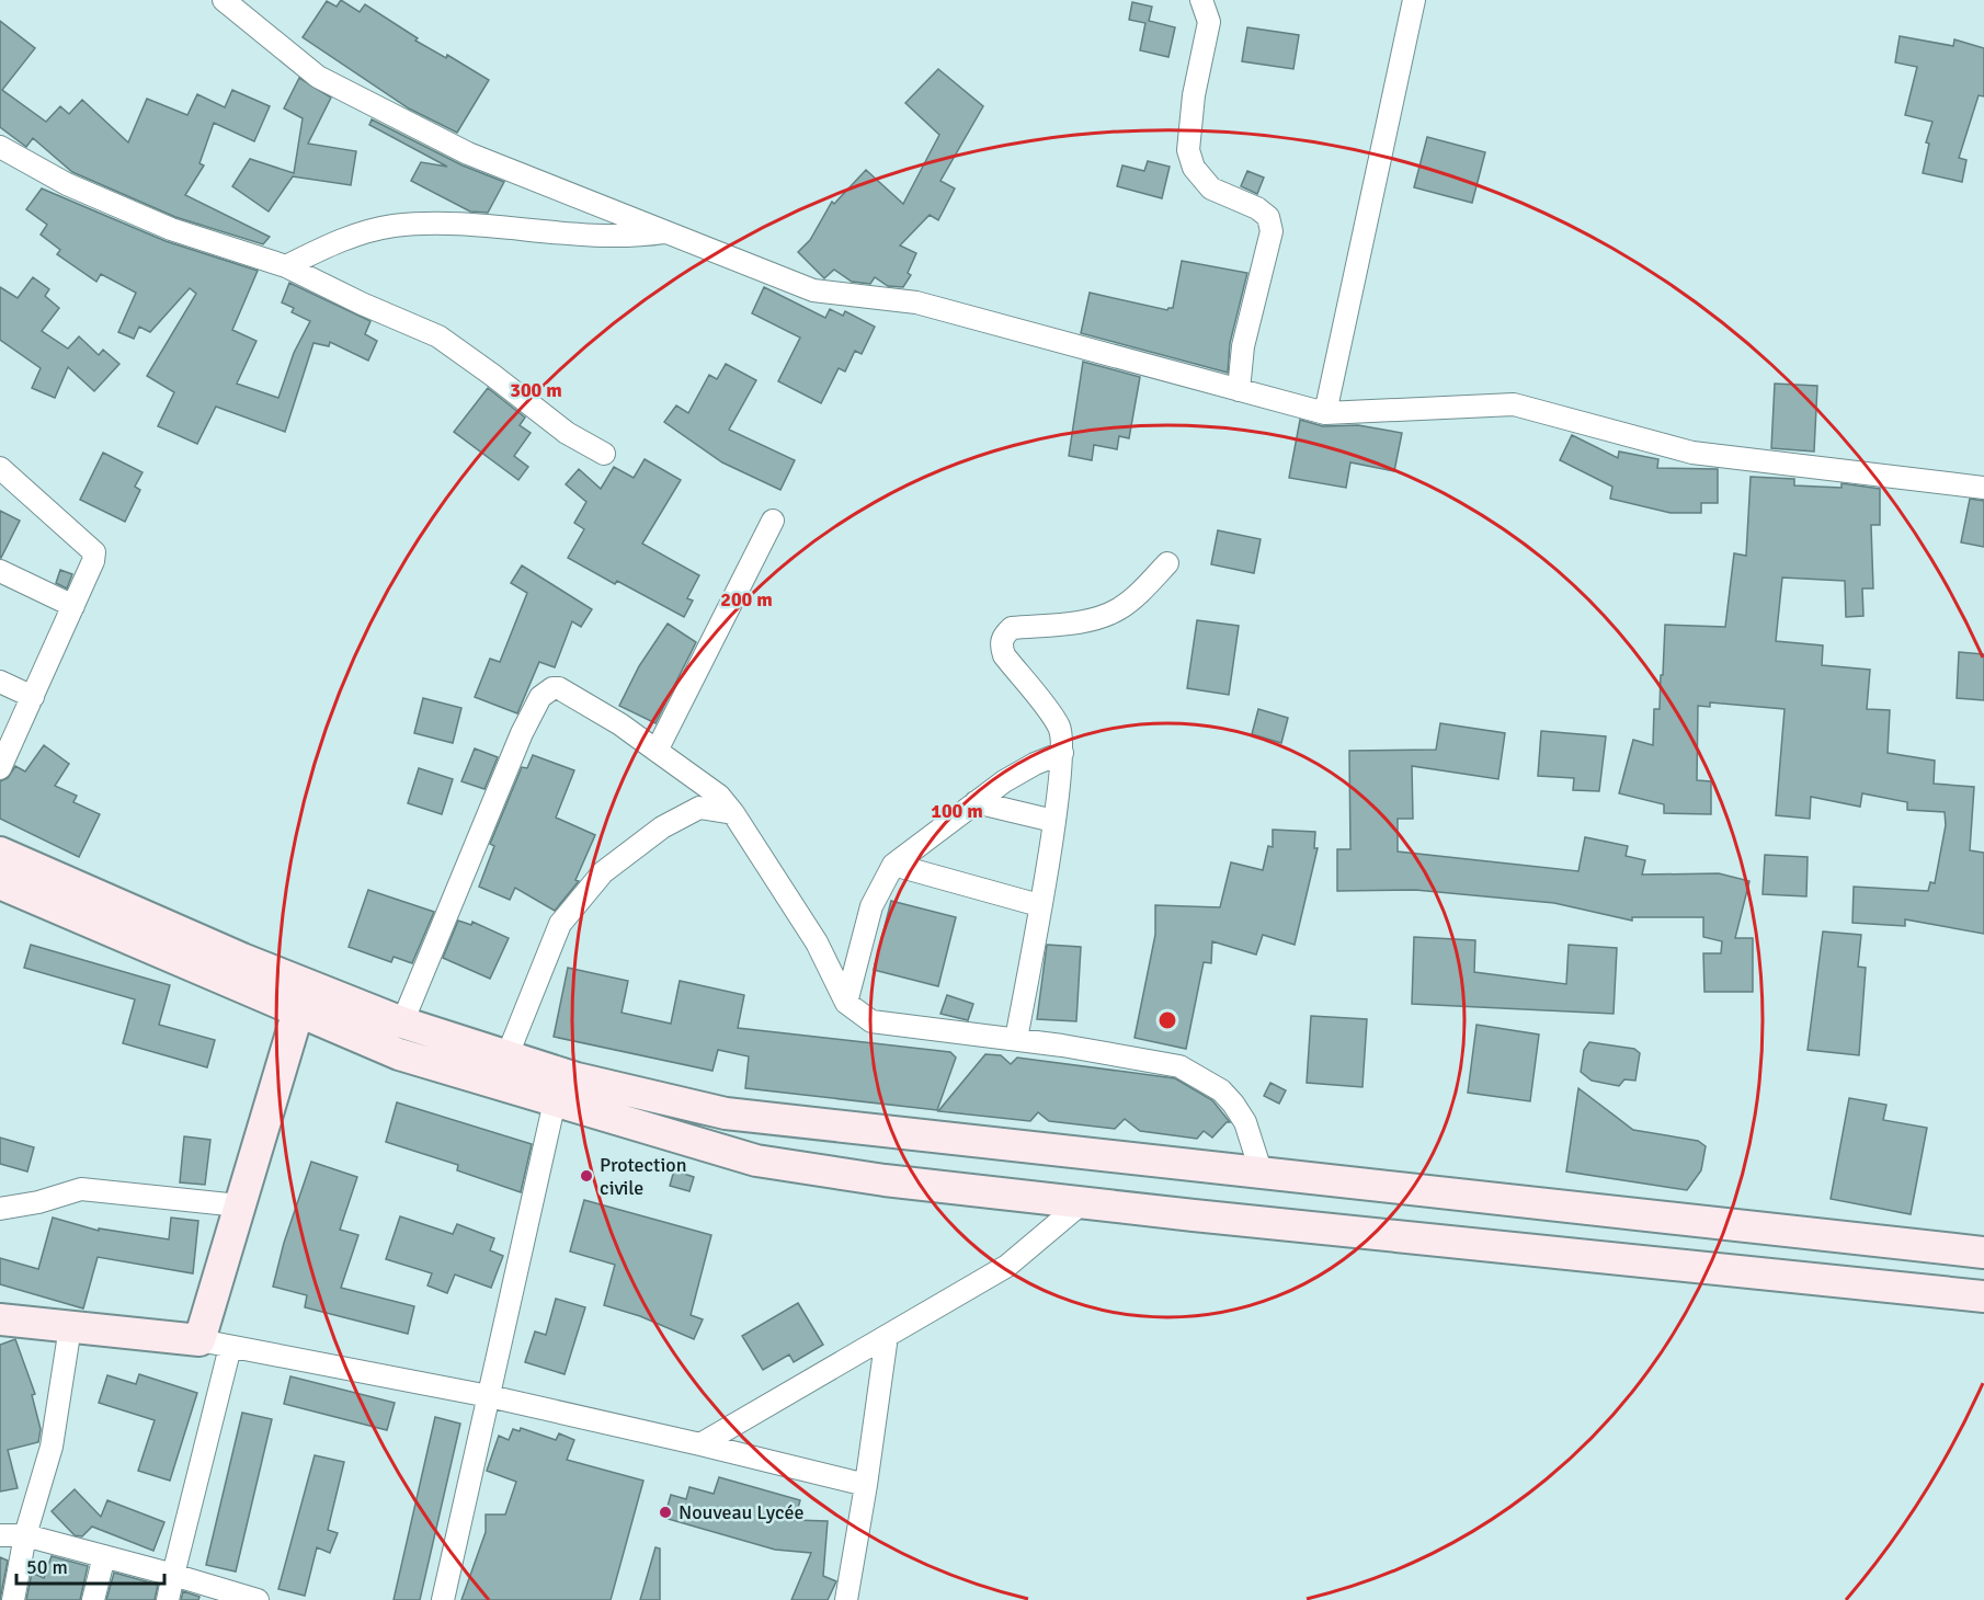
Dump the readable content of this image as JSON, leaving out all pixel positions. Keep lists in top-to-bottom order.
{
  "places": ["Protection civile", "Nouveau Lycée"],
  "scale_bar": "50 m",
  "rings": ["300 m", "200 m", "100 m"]
}
